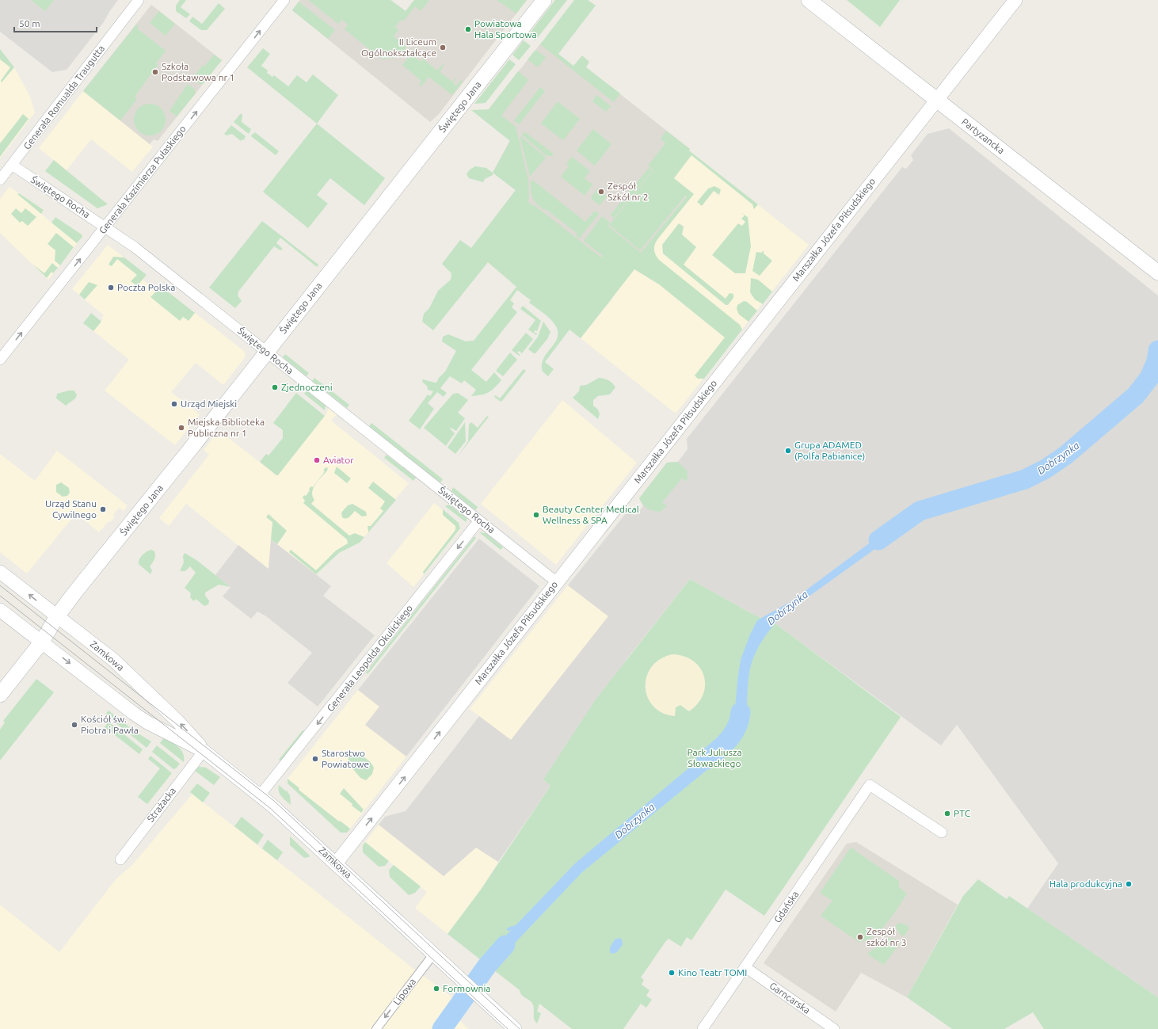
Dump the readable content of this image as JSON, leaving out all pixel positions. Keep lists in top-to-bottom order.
{
  "streets": {
    "main road": ["Świętego Jana", "Partyzancka"],
    "street": [
      "Generała Romualda Traugutta",
      "Generała Kazimierza Pułaskiego",
      "Świętego Rocha",
      "Marszałka Józefa Piłsudskiego",
      "Zamkowa",
      "Generała Leopolda Okulickiego",
      "Strażacka",
      "Gdańska",
      "Lipowa",
      "Garncarska"
    ]
  },
  "crossings": [
    ["Generała Romualda Traugutta", "Świętego Rocha"],
    ["Świętego Jana", "Świętego Rocha"],
    ["Świętego Jana", "Zamkowa"],
    ["Partyzancka", "Marszałka Józefa Piłsudskiego"],
    ["Generała Kazimierza Pułaskiego", "Świętego Rocha"],
    ["Świętego Rocha", "Marszałka Józefa Piłsudskiego"],
    ["Świętego Rocha", "Generała Leopolda Okulickiego"],
    ["Marszałka Józefa Piłsudskiego", "Zamkowa"],
    ["Zamkowa", "Generała Leopolda Okulickiego"],
    ["Zamkowa", "Strażacka"],
    ["Zamkowa", "Lipowa"],
    ["Gdańska", "Garncarska"]
  ],
  "one_way": ["Generała Kazimierza Pułaskiego", "Generała Leopolda Okulickiego", "Lipowa"],
  "water": ["Dobrzynka"],
  "parks": ["Park Juliusza Słowackiego"],
  "places": [
    "Powiatowa Hala Sportowa",
    "II Liceum Ogólnokształcące",
    "Szkoła Podstawowa nr 1",
    "Zespół Szkół nr 2",
    "Poczta Polska",
    "Zjednoczeni",
    "Urząd Miejski",
    "Miejska Biblioteka Publiczna nr 1",
    "Grupa ADAMED (Polfa Pabianice)",
    "Aviator",
    "Urząd Stanu Cywilnego",
    "Beauty Center Medical Wellness & SPA",
    "Kościół św. Piotra i Pawła",
    "Starostwo Powiatowe",
    "PTC",
    "Hala produkcyjna",
    "Zespół szkół nr 3",
    "Kino Teatr TOMI",
    "Formownia"
  ],
  "scale_bar": "50 m"
}
